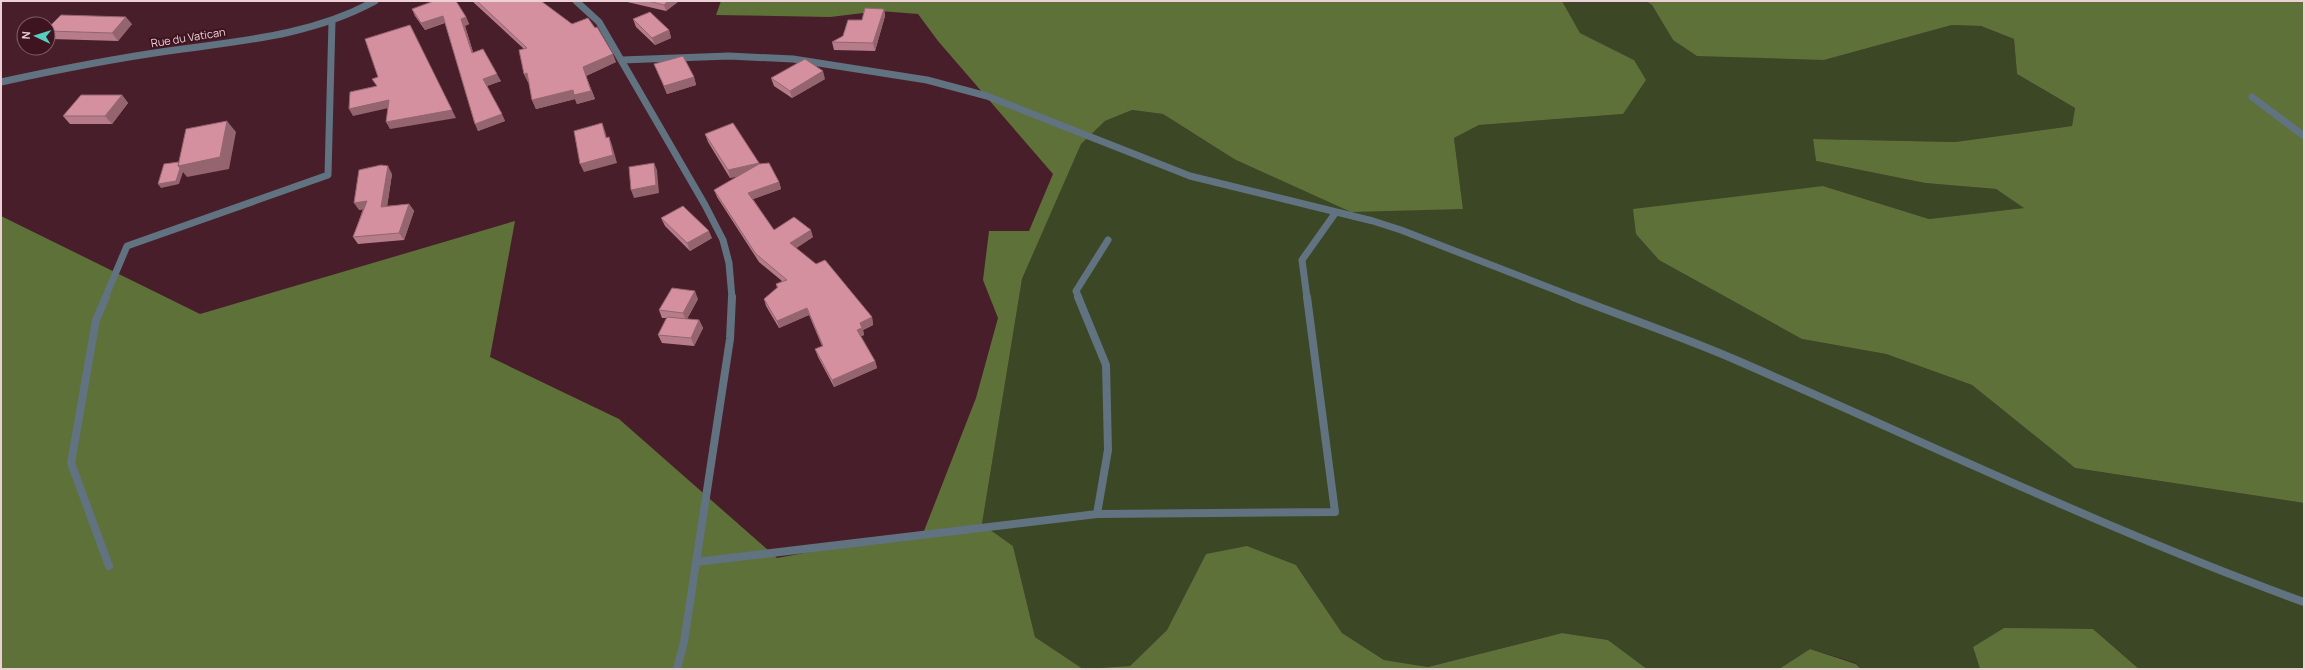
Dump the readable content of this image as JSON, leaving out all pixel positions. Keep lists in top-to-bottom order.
{
  "streets": {
    "street": ["Rue du Vatican"]
  },
  "north": "left"
}
